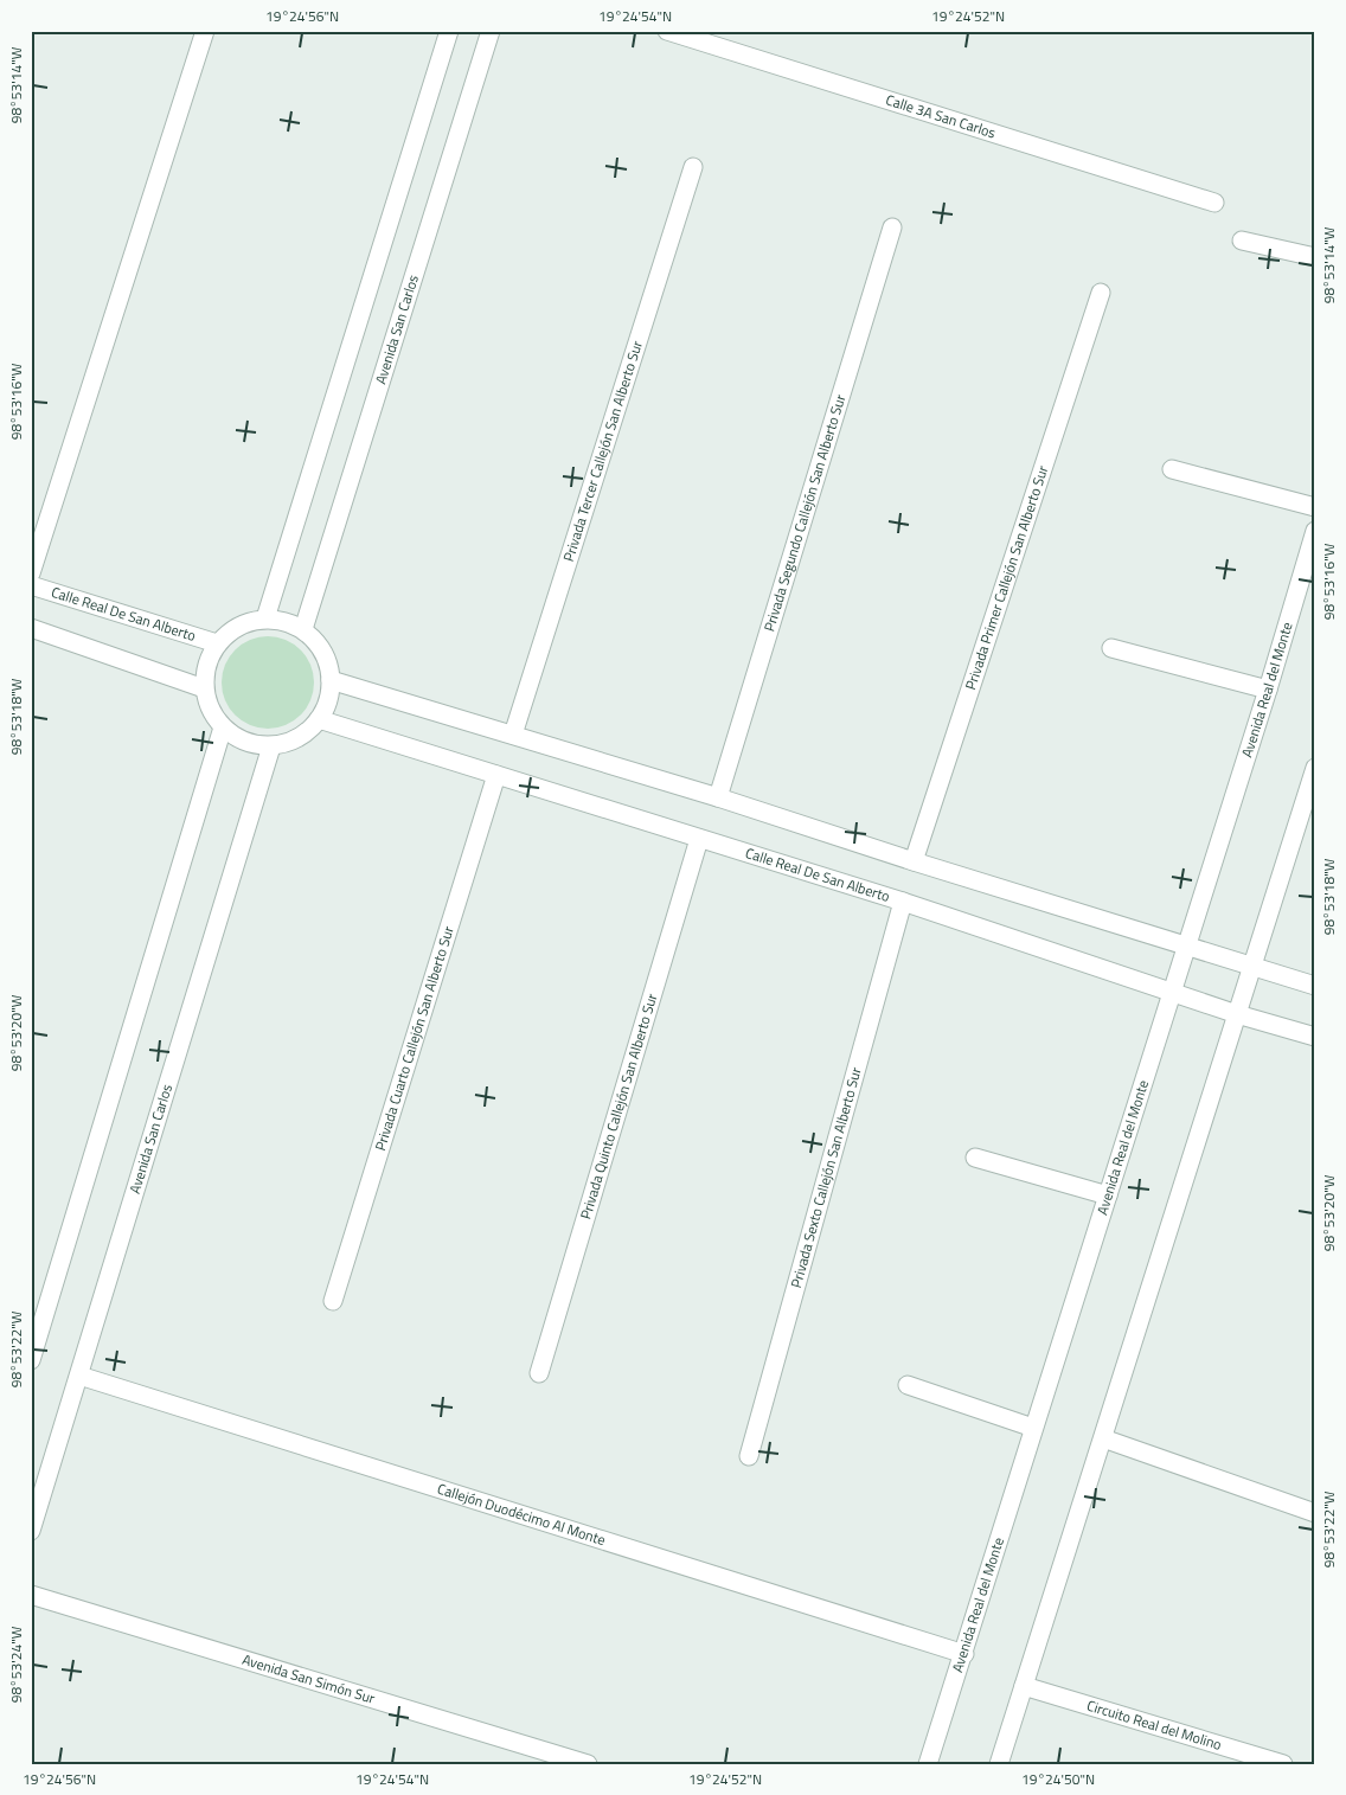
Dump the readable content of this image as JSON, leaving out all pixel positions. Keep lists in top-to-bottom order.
{
  "streets": {
    "street": [
      "Calle 3A San Carlos",
      "Avenida San Carlos",
      "Privada Tercer Callejón San Alberto Sur",
      "Privada Segundo Callejón San Alberto Sur",
      "Privada Primer Callejón San Alberto Sur",
      "Calle Real De San Alberto",
      "Avenida Real del Monte",
      "Privada Cuarto Callejón San Alberto Sur",
      "Privada Quinto Callejón San Alberto Sur",
      "Privada Sexto Callejón San Alberto Sur",
      "Callejón Duodécimo Al Monte",
      "Avenida San Simón Sur",
      "Circuito Real del Molino"
    ]
  },
  "crossings": [
    ["Avenida San Carlos", "Calle Real De San Alberto"],
    ["Avenida San Carlos", "Callejón Duodécimo Al Monte"],
    ["Calle Real De San Alberto", "Avenida Real del Monte"],
    ["Calle Real De San Alberto", "Privada Cuarto Callejón San Alberto Sur"],
    ["Calle Real De San Alberto", "Privada Quinto Callejón San Alberto Sur"],
    ["Calle Real De San Alberto", "Privada Sexto Callejón San Alberto Sur"],
    ["Avenida Real del Monte", "Callejón Duodécimo Al Monte"]
  ],
  "coordinates": [
    "19°24'56\"N",
    "19°24'54\"N",
    "19°24'52\"N",
    "98°53'14\"W",
    "98°53'16\"W",
    "98°53'18\"W",
    "98°53'20\"W",
    "98°53'22\"W",
    "98°53'24\"W",
    "19°24'50\"N"
  ]
}
